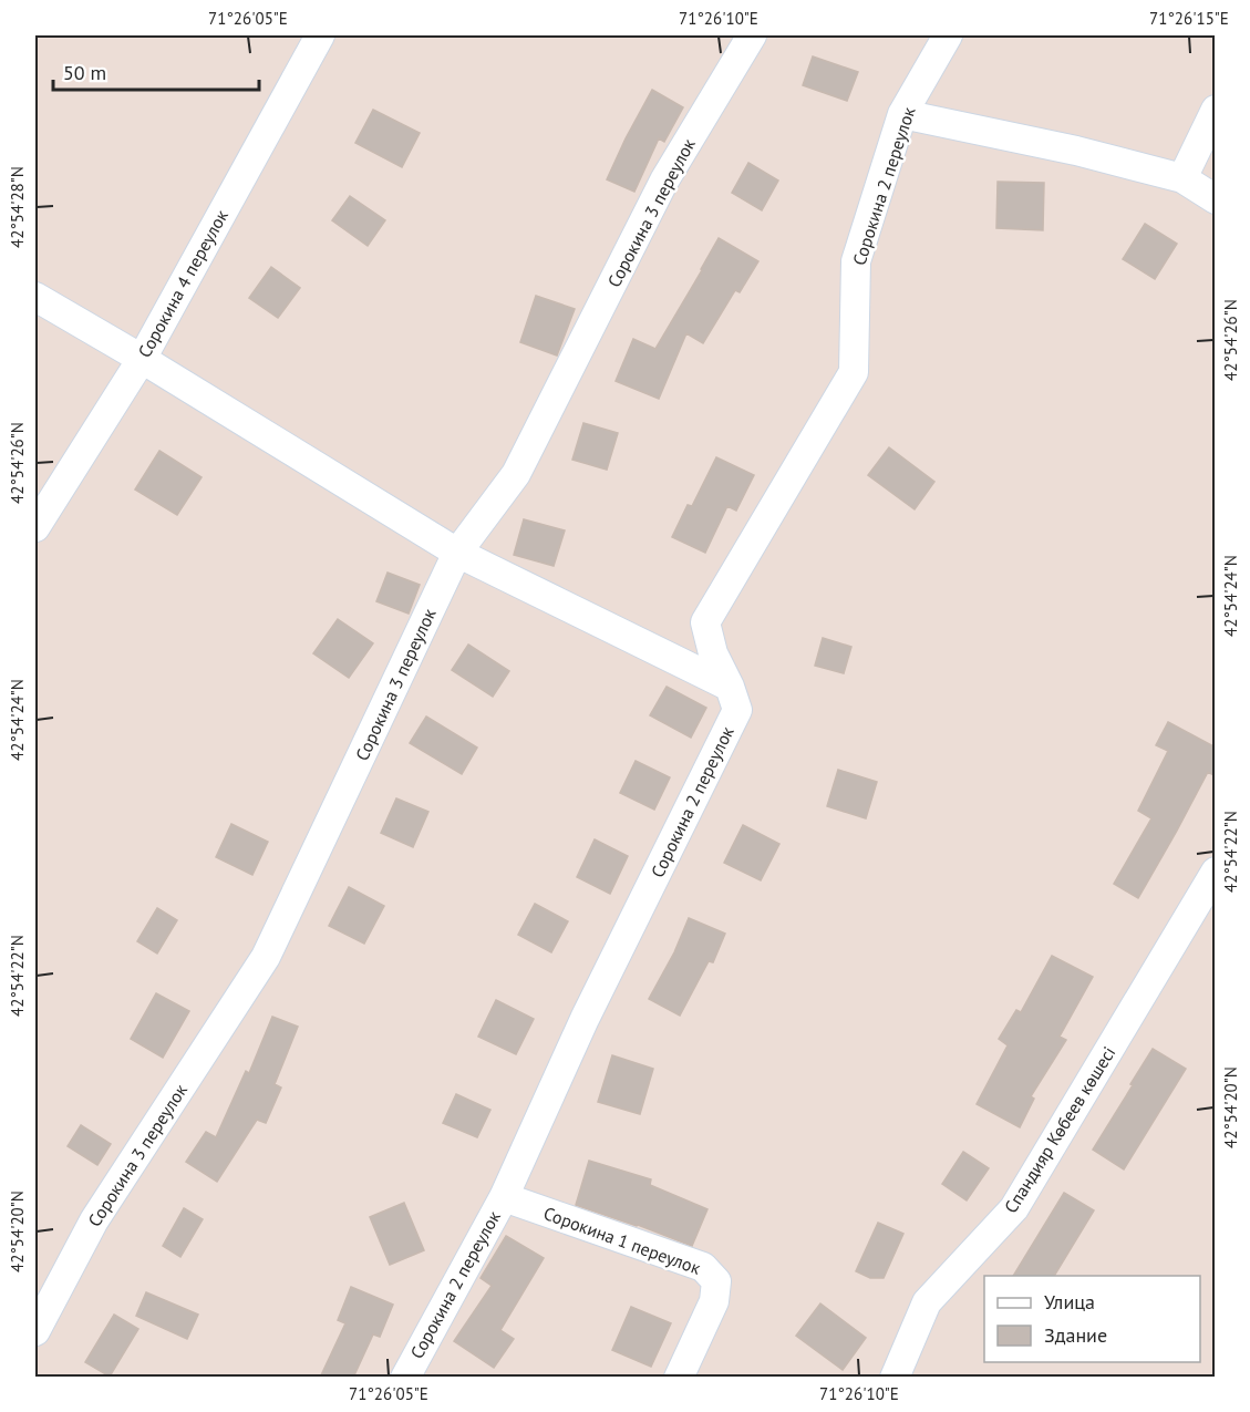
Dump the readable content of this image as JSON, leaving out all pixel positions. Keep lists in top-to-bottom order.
{
  "streets": {
    "street": [
      "Сорокина 2 переулок",
      "Сорокина 3 переулок",
      "Сорокина 4 переулок",
      "Спандияр Көбеев көшесі",
      "Сорокина 1 переулок"
    ]
  },
  "crossings": [
    ["Сорокина 2 переулок", "Сорокина 1 переулок"]
  ],
  "legend": ["Улица", "Здание"],
  "scale_bar": "50 m",
  "coordinates": [
    "71°26'05\"E",
    "71°26'10\"E",
    "71°26'15\"E",
    "42°54'28\"N",
    "42°54'26\"N",
    "42°54'24\"N",
    "42°54'22\"N",
    "42°54'20\"N"
  ]
}
